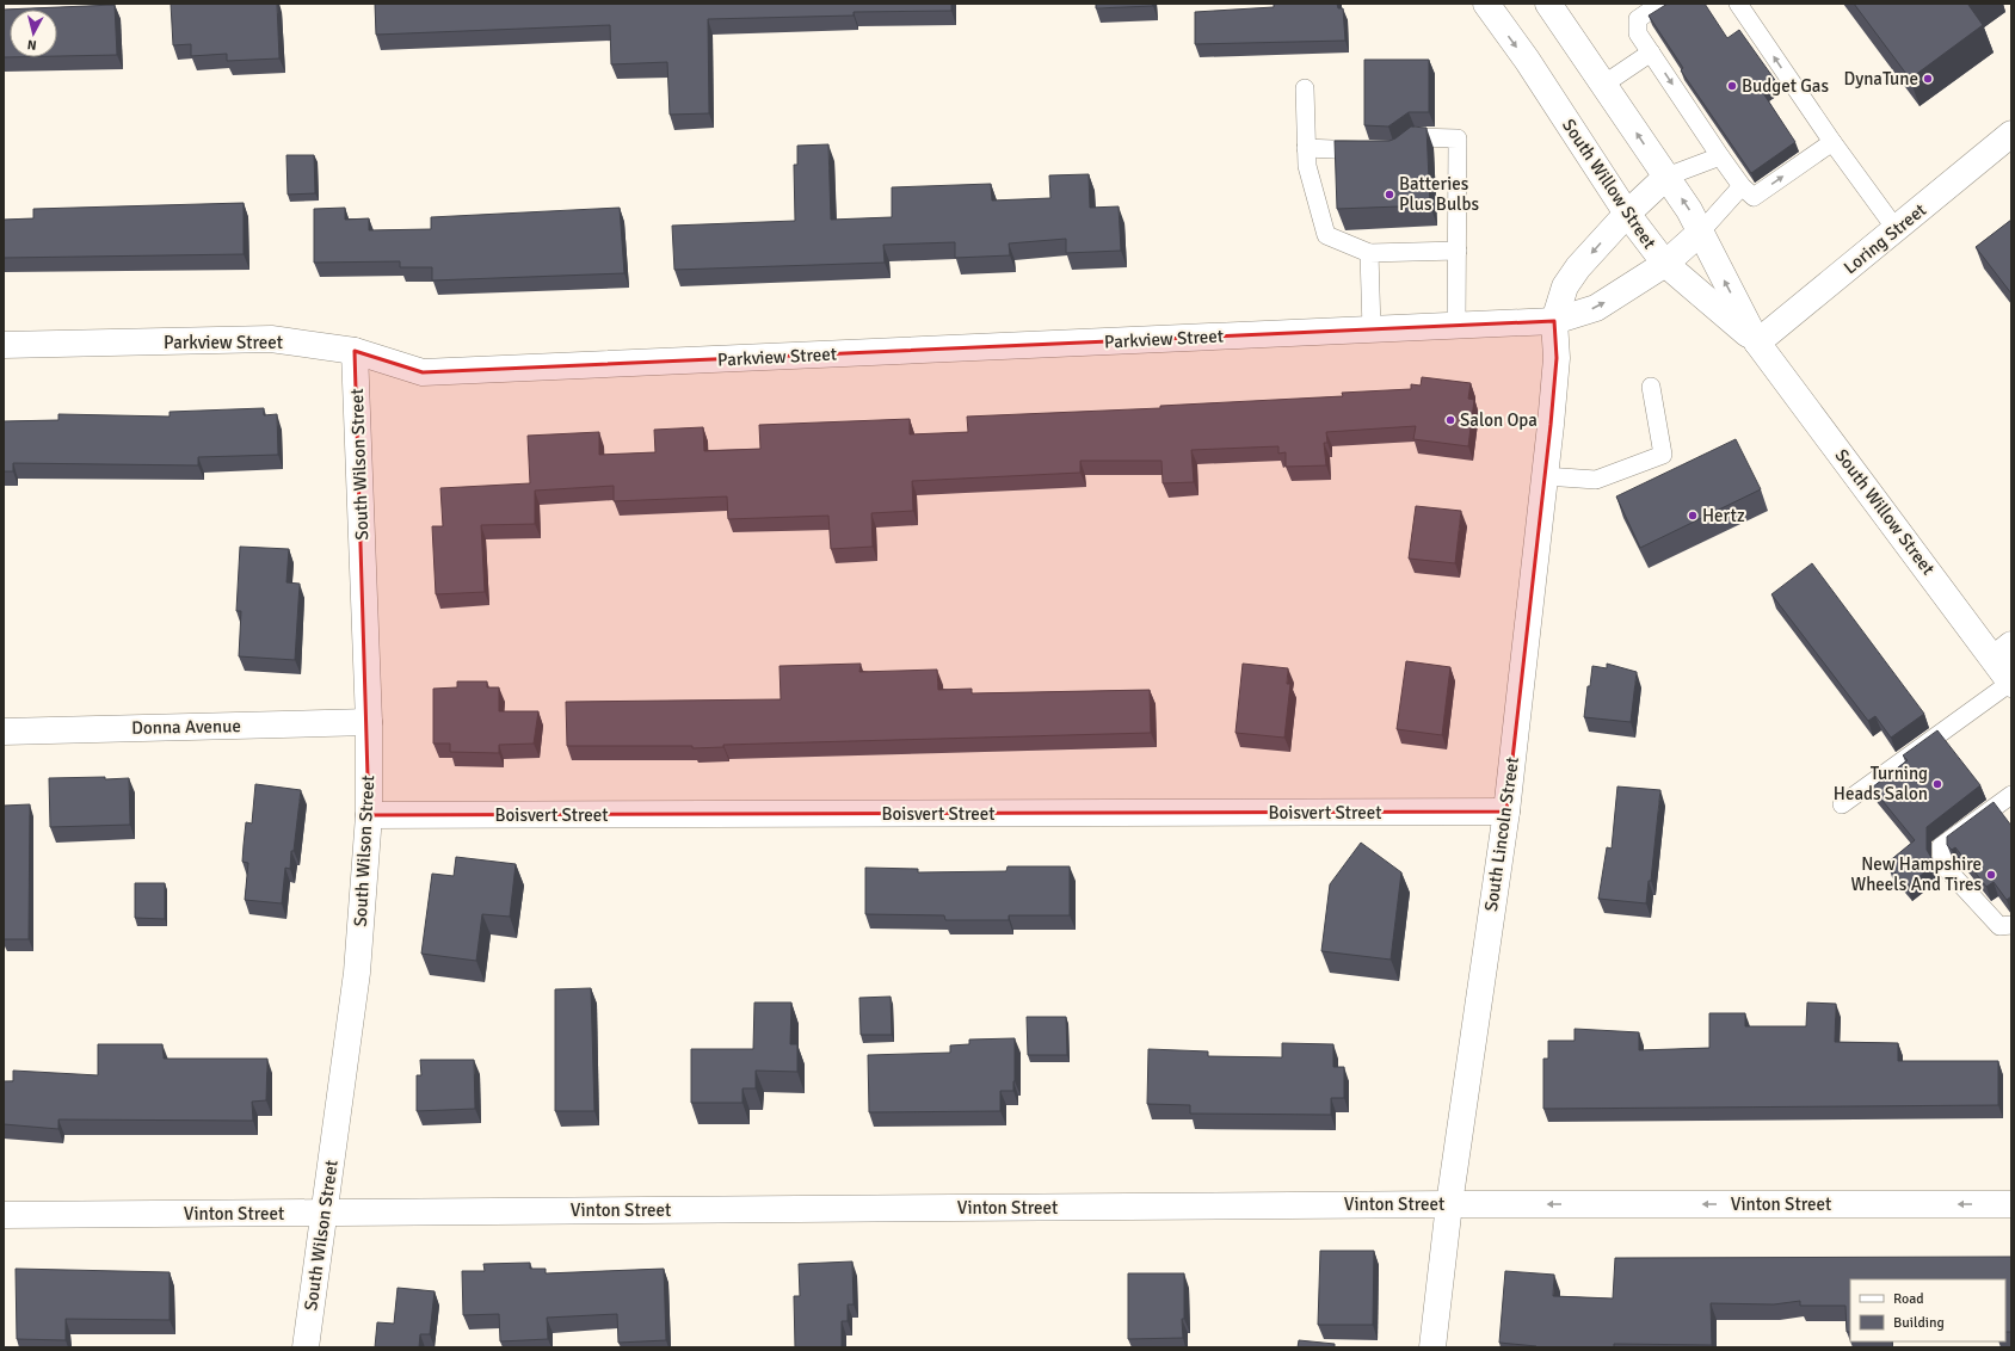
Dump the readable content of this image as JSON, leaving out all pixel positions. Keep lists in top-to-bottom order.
{
  "streets": {
    "street": [
      "South Willow Street",
      "Loring Street",
      "Parkview Street",
      "South Wilson Street",
      "Donna Avenue",
      "Boisvert Street",
      "South Lincoln Street",
      "Vinton Street"
    ]
  },
  "crossings": [
    ["South Willow Street", "Loring Street"],
    ["South Willow Street", "South Lincoln Street"],
    ["Parkview Street", "South Wilson Street"],
    ["Parkview Street", "South Lincoln Street"],
    ["South Wilson Street", "Donna Avenue"],
    ["South Wilson Street", "Boisvert Street"],
    ["South Wilson Street", "Vinton Street"],
    ["Boisvert Street", "South Lincoln Street"],
    ["South Lincoln Street", "Vinton Street"]
  ],
  "places": [
    "DynaTune",
    "Budget Gas",
    "Batteries Plus Bulbs",
    "Salon Opa",
    "Hertz",
    "Turning Heads Salon",
    "New Hampshire Wheels And Tires"
  ],
  "legend": ["Road", "Building"],
  "north": "bottom"
}
